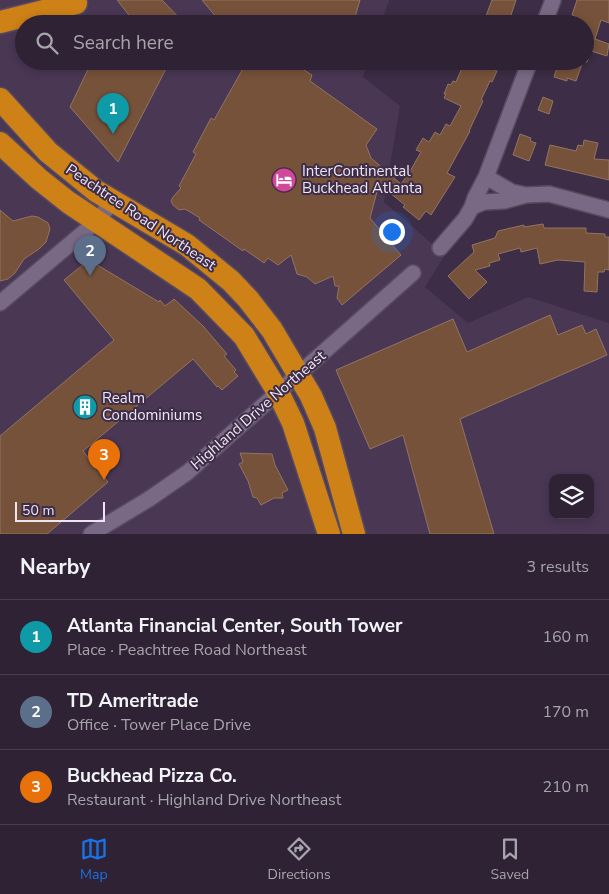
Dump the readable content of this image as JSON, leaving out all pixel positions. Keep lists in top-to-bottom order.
{
  "streets": {
    "highway": ["Peachtree Road Northeast"],
    "street": ["Highland Drive Northeast"]
  },
  "crossings": [
    ["Peachtree Road Northeast", "Highland Drive Northeast"]
  ],
  "places": {
    "hotel": ["InterContinental Buckhead Atlanta"],
    "building": ["Realm Condominiums"]
  },
  "scale_bar": "50 m",
  "page": {
    "search": "Search here",
    "pins": ["1", "2", "3"],
    "scale": "50 m",
    "heading": ["Nearby", "3 results"],
    "list": [
      {
        "mark": "1",
        "name": "Atlanta Financial Center, South Tower",
        "note": "Place · Peachtree Road Northeast",
        "value": "160 m"
      },
      {
        "mark": "2",
        "name": "TD Ameritrade",
        "note": "Office · Tower Place Drive",
        "value": "170 m"
      },
      {
        "mark": "3",
        "name": "Buckhead Pizza Co.",
        "note": "Restaurant · Highland Drive Northeast",
        "value": "210 m"
      }
    ],
    "nav": ["Map", "Directions", "Saved"]
  }
}
